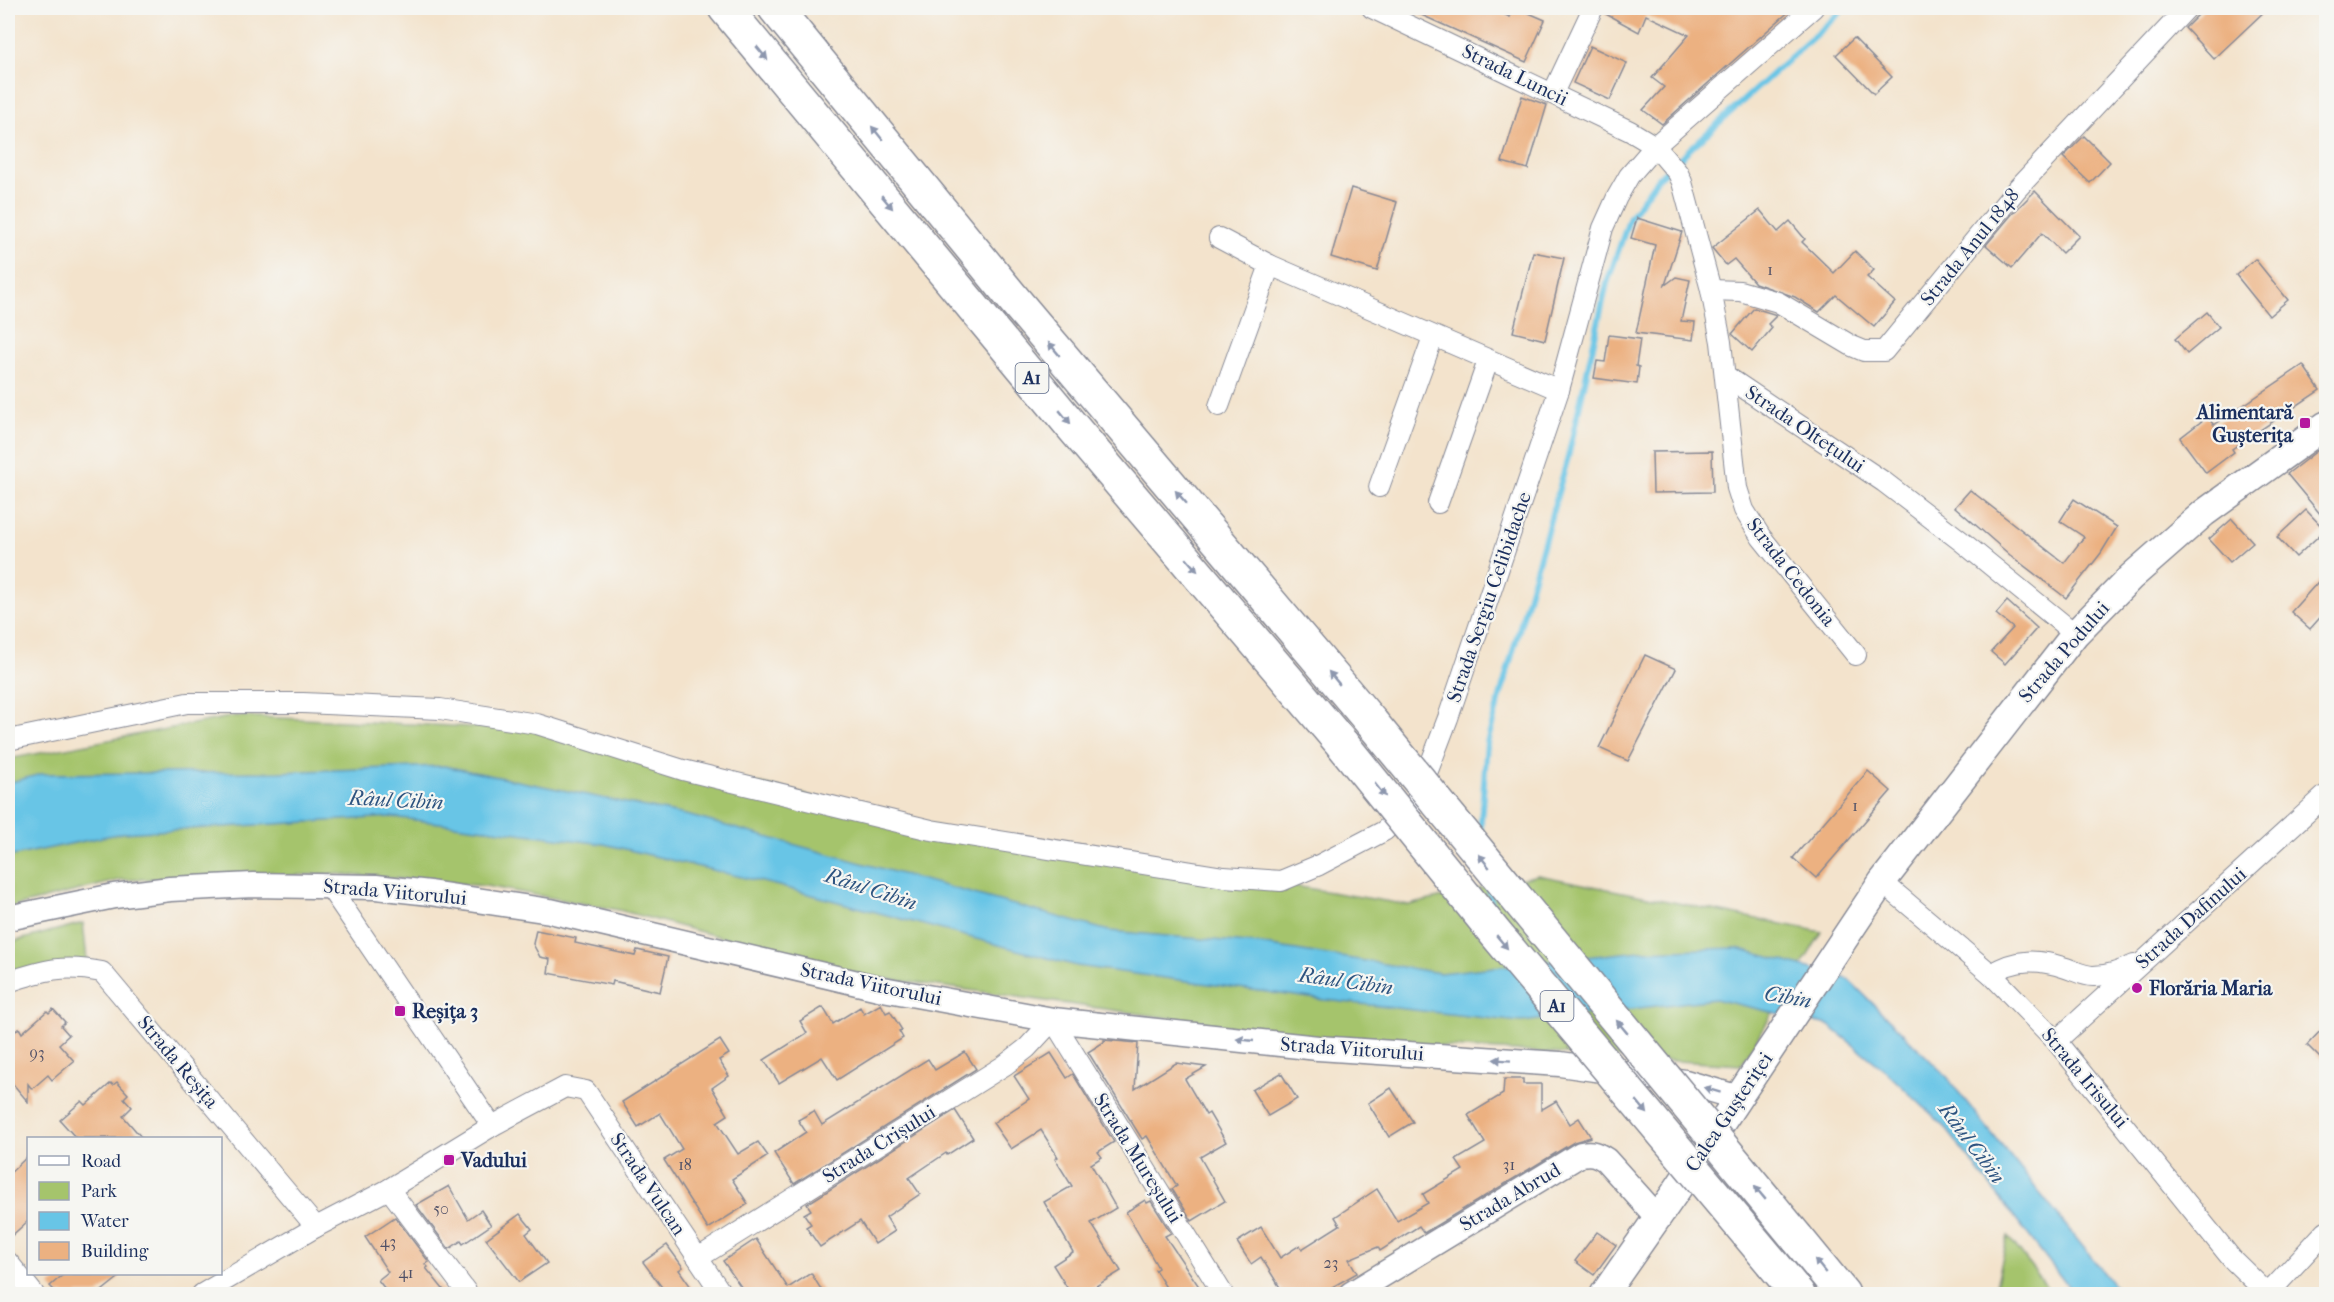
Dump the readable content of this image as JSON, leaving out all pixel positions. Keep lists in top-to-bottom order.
{
  "streets": {
    "highway": ["A1"],
    "main road": ["Strada Podului", "Calea Gușteriței"],
    "street": [
      "Strada Luncii",
      "Strada Anul 1848",
      "Strada Oltețului",
      "Strada Cedonia",
      "Strada Sergiu Celibidache",
      "Strada Viitorului",
      "Strada Dafinului",
      "Strada Reșița",
      "Strada Irisului",
      "Strada Crișului",
      "Strada Mureșului",
      "Strada Vulcan",
      "Strada Abrud"
    ]
  },
  "crossings": [
    ["Strada Luncii", "Strada Oltețului"],
    ["Strada Luncii", "Strada Sergiu Celibidache"],
    ["Strada Anul 1848", "Strada Oltețului"],
    ["Strada Oltețului", "Strada Cedonia"],
    ["Strada Oltețului", "Strada Sergiu Celibidache"],
    ["Strada Oltețului", "Strada Podului"],
    ["Strada Podului", "Strada Irisului"],
    ["Strada Podului", "Calea Gușteriței"],
    ["Strada Viitorului", "Calea Gușteriței"],
    ["Strada Viitorului", "Strada Crișului"],
    ["Strada Viitorului", "Strada Mureșului"],
    ["Strada Dafinului", "Strada Irisului"],
    ["Calea Gușteriței", "Strada Abrud"],
    ["Strada Crișului", "Strada Mureșului"],
    ["Strada Crișului", "Strada Vulcan"]
  ],
  "one_way": ["Strada Viitorului"],
  "water": ["Râul Cibin", "Cibin"],
  "places": {
    "transit": ["Alimentară Gușterița", "Reșița 3", "Vadului"],
    "other": ["Florăria Maria"]
  },
  "house_numbers": [
    "1",
    "1",
    "93",
    "18",
    "31",
    "50",
    "43",
    "23",
    "41"
  ],
  "legend": [
    "Road",
    "Park",
    "Water",
    "Building"
  ]
}
